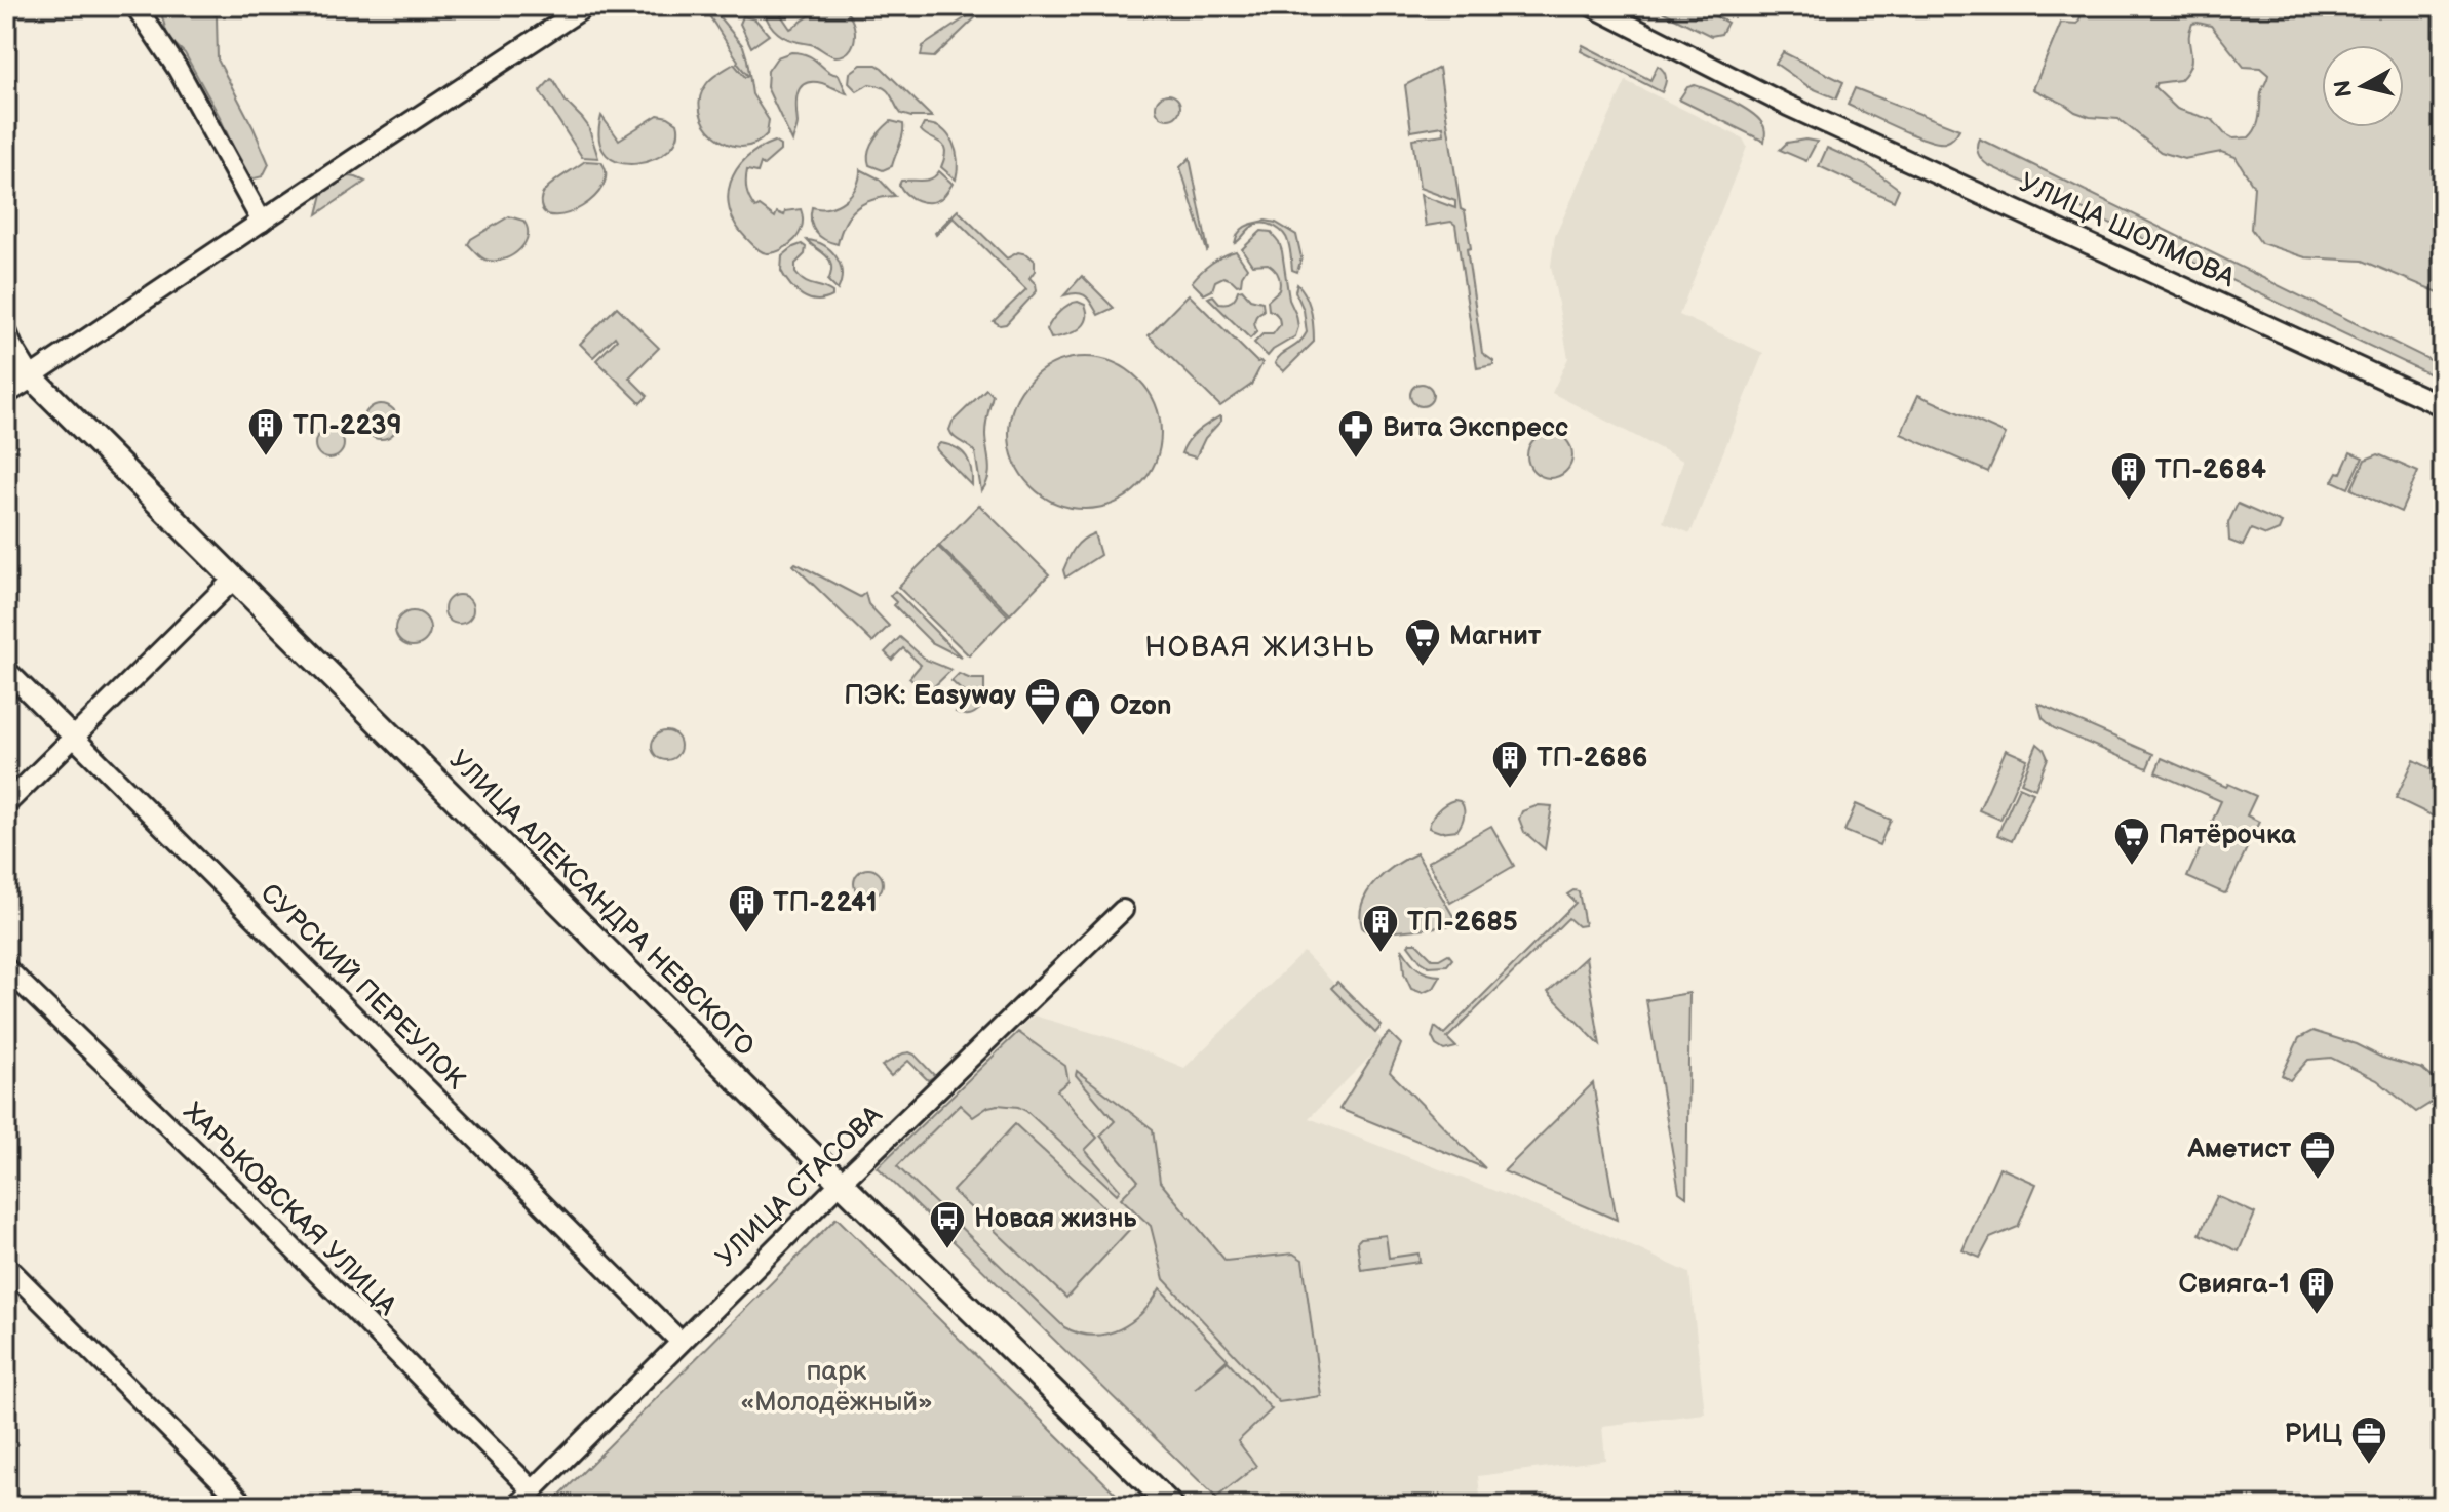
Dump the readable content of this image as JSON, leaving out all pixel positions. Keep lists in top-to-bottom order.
{
  "streets": {
    "street": [
      "УЛИЦА ШОЛМОВА",
      "УЛИЦА АЛЕКСАНДРА НЕВСКОГО",
      "СУРСКИЙ ПЕРЕУЛОК",
      "УЛИЦА СТАСОВА",
      "ХАРЬКОВСКАЯ УЛИЦА"
    ]
  },
  "crossings": [
    ["УЛИЦА АЛЕКСАНДРА НЕВСКОГО", "УЛИЦА СТАСОВА"],
    ["СУРСКИЙ ПЕРЕУЛОК", "УЛИЦА СТАСОВА"],
    ["УЛИЦА СТАСОВА", "ХАРЬКОВСКАЯ УЛИЦА"]
  ],
  "districts": ["НОВАЯ ЖИЗНЬ"],
  "parks": ["парк «Молодёжный»"],
  "places": {
    "building": [
      "ТП-2239",
      "ТП-2684",
      "ТП-2686",
      "ТП-2241",
      "ТП-2685",
      "Свияга-1"
    ],
    "pharmacy": ["Вита Экспресс"],
    "supermarket": ["Магнит", "Пятёрочка"],
    "office": ["ПЭК: Easyway", "Аметист", "РИЦ"],
    "shop": ["Ozon"],
    "bus stop": ["Новая жизнь"]
  },
  "north": "left"
}
